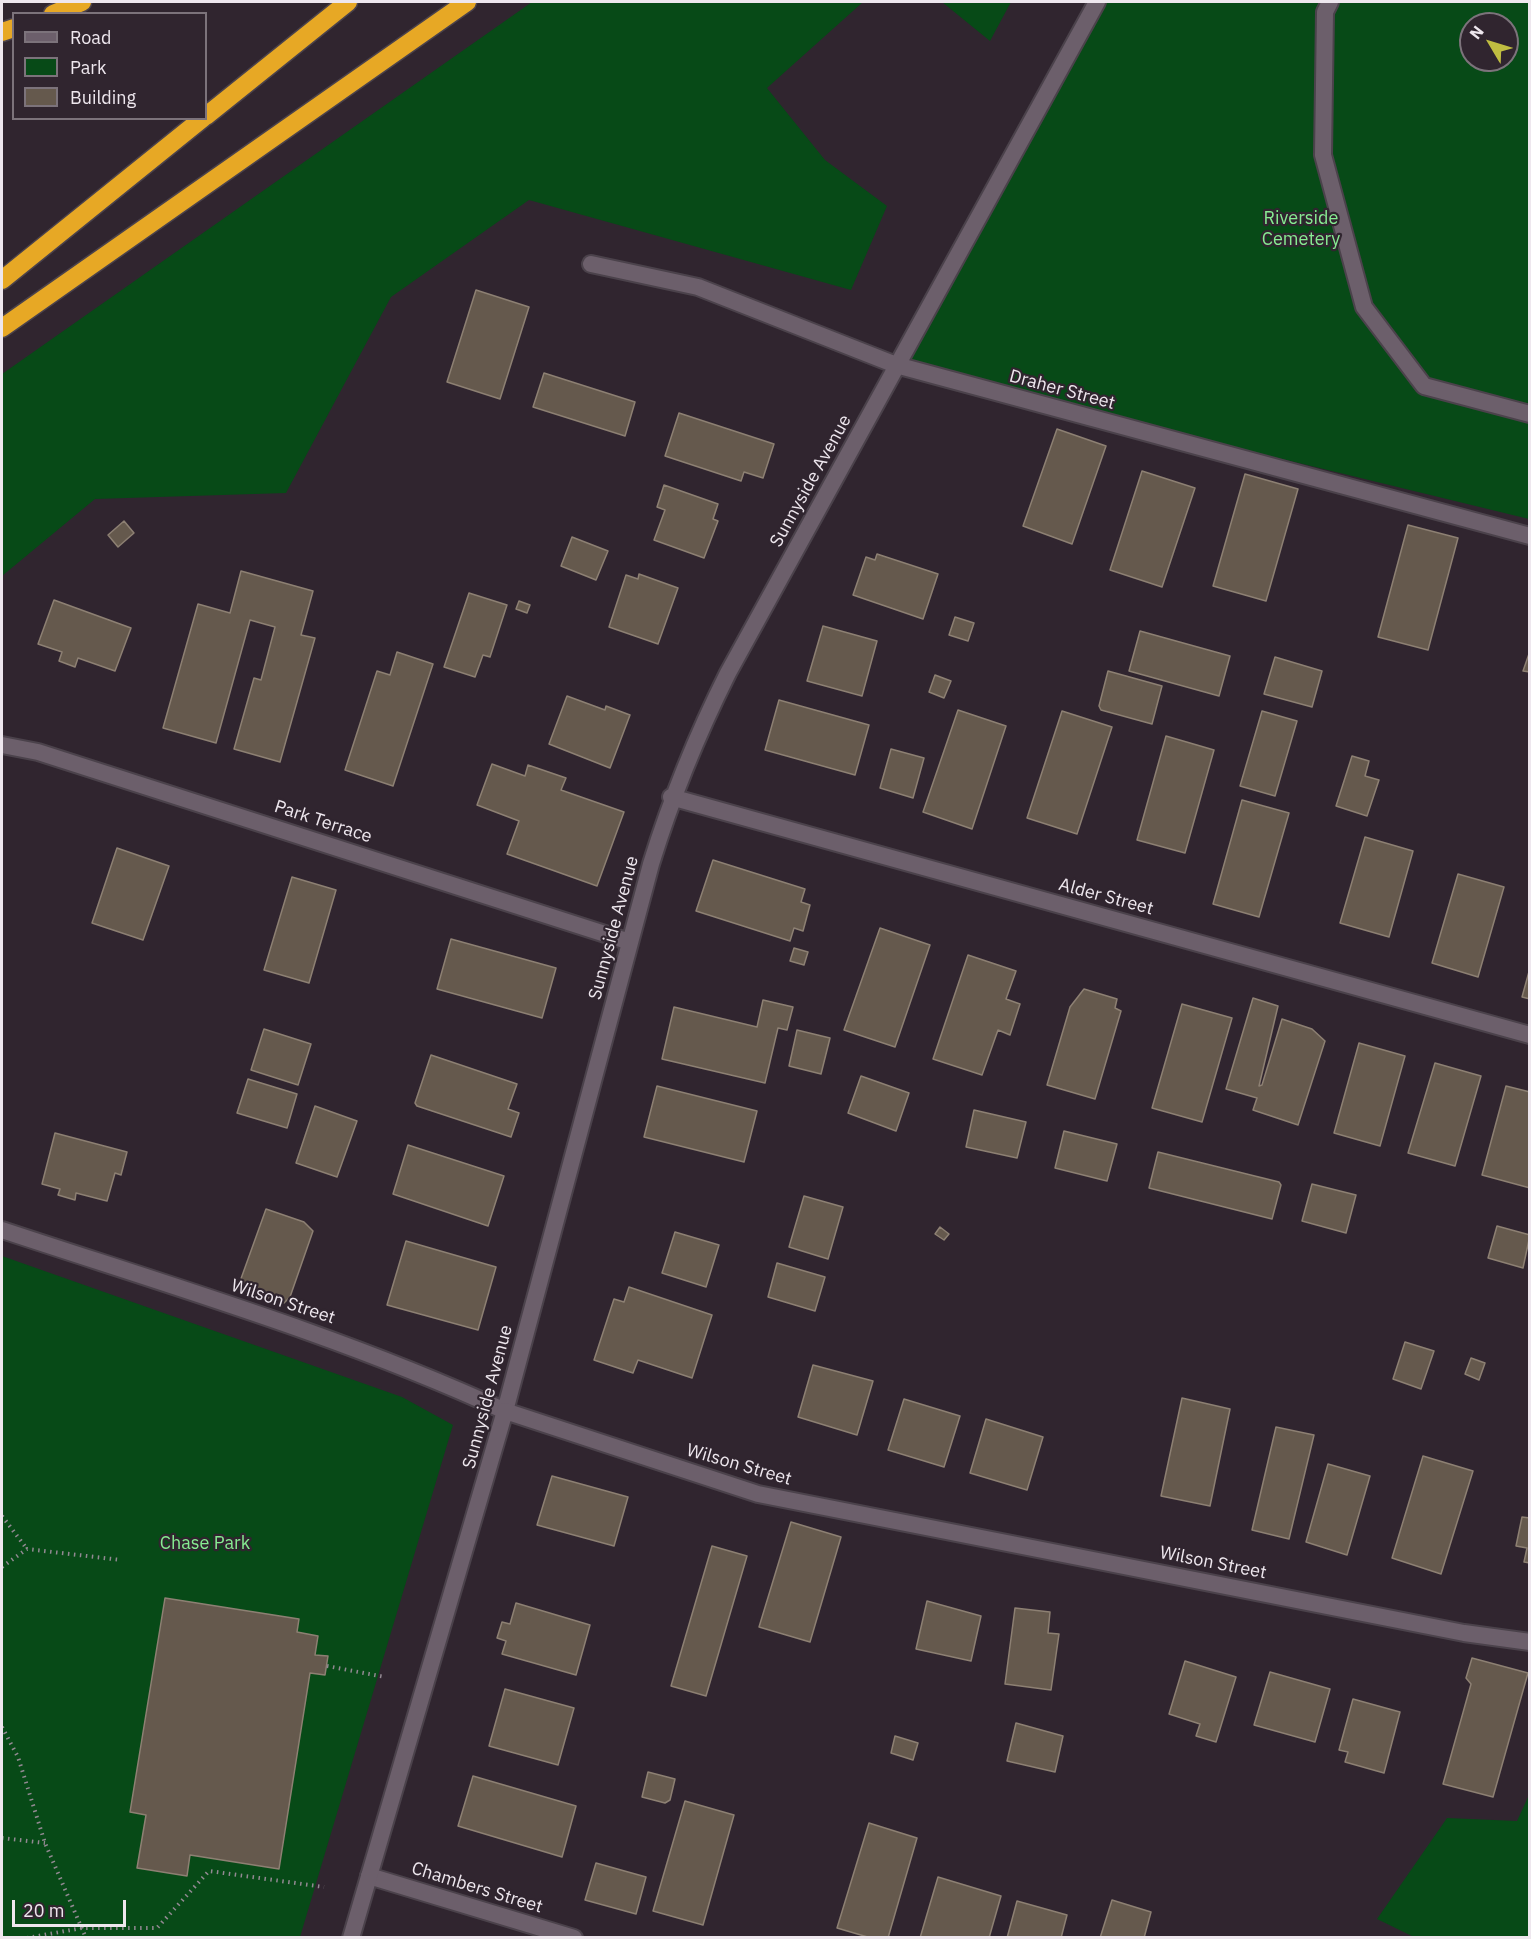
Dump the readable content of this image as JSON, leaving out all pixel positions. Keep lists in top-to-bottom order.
{
  "streets": {
    "street": [
      "Draher Street",
      "Sunnyside Avenue",
      "Park Terrace",
      "Alder Street",
      "Wilson Street",
      "Chambers Street"
    ]
  },
  "crossings": [
    ["Draher Street", "Sunnyside Avenue"],
    ["Sunnyside Avenue", "Park Terrace"],
    ["Sunnyside Avenue", "Alder Street"],
    ["Sunnyside Avenue", "Wilson Street"],
    ["Sunnyside Avenue", "Chambers Street"]
  ],
  "parks": ["Riverside Cemetery", "Chase Park"],
  "legend": ["Road", "Park", "Building"],
  "scale_bar": "20 m",
  "north": "top left"
}
